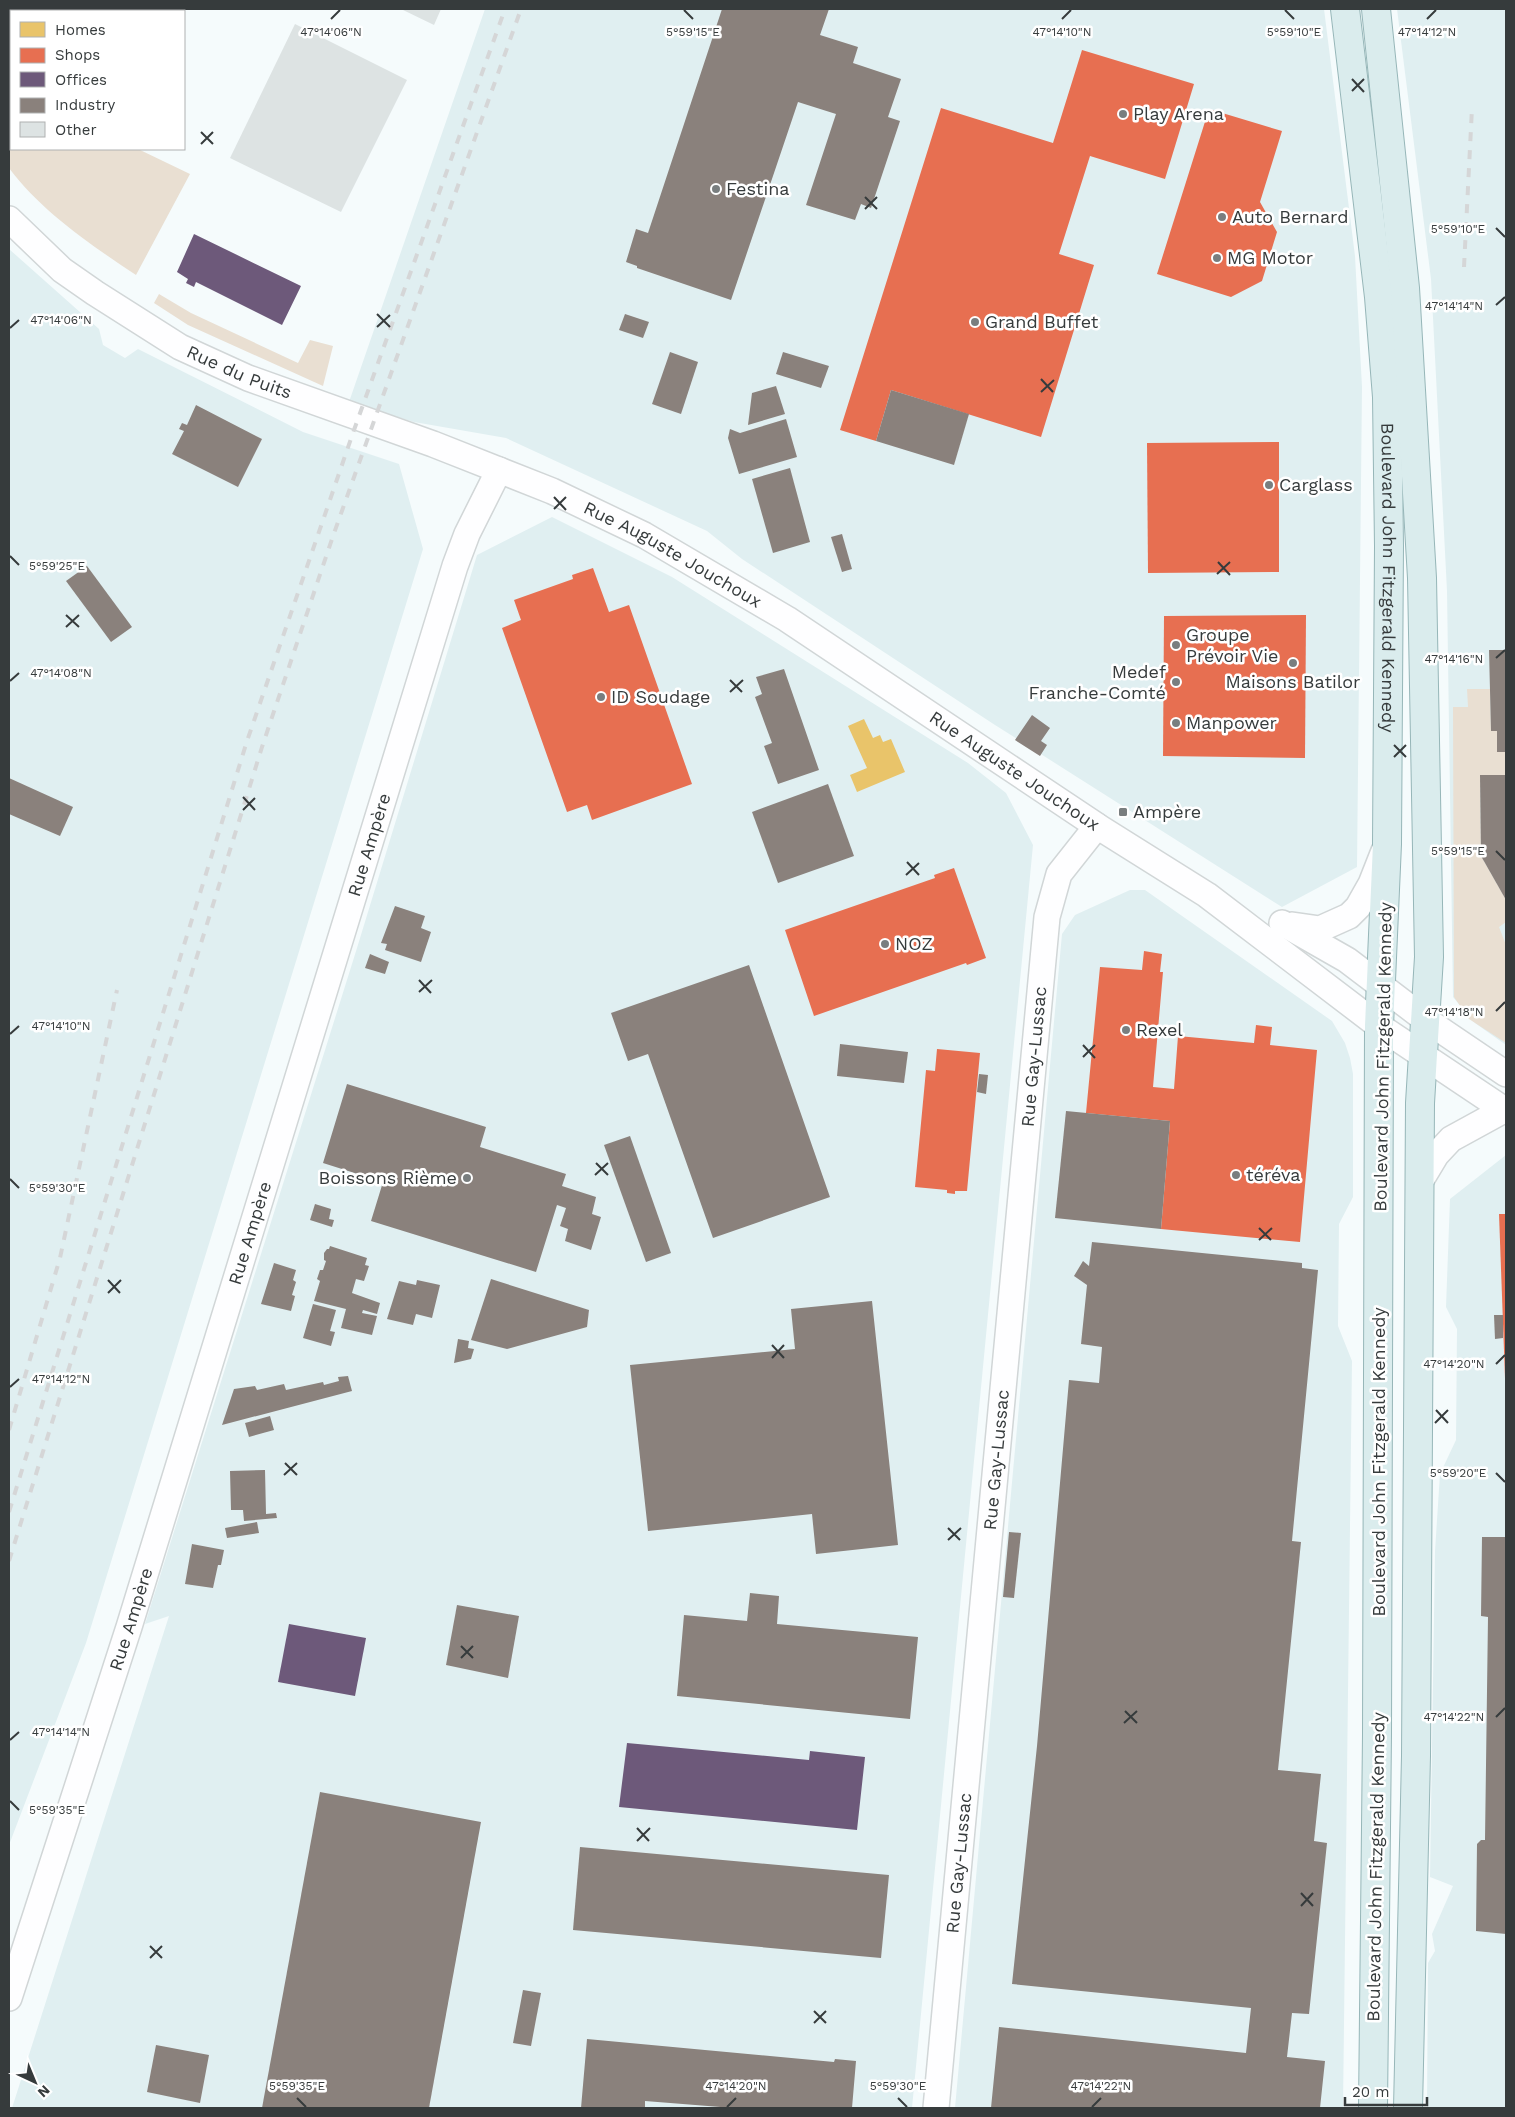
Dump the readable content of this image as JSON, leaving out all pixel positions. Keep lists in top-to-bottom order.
{
  "streets": {
    "main road": ["Boulevard John Fitzgerald Kennedy"],
    "street": [
      "Rue du Puits",
      "Rue Auguste Jouchoux",
      "Rue Ampère",
      "Rue Gay-Lussac"
    ]
  },
  "crossings": [
    ["Rue du Puits", "Rue Auguste Jouchoux"],
    ["Rue du Puits", "Rue Ampère"],
    ["Rue Auguste Jouchoux", "Boulevard John Fitzgerald Kennedy"],
    ["Rue Auguste Jouchoux", "Rue Ampère"],
    ["Rue Auguste Jouchoux", "Rue Gay-Lussac"]
  ],
  "places": {
    "other": [
      "Play Arena",
      "Festina",
      "Auto Bernard",
      "MG Motor",
      "Grand Buffet",
      "Carglass",
      "Groupe Prévoir Vie",
      "Maisons Batilor",
      "Medef Franche-Comté",
      "ID Soudage",
      "Manpower",
      "NOZ",
      "Rexel",
      "téréva",
      "Boissons Rième"
    ],
    "transit": ["Ampère"]
  },
  "legend": [
    "Homes",
    "Shops",
    "Offices",
    "Industry",
    "Other"
  ],
  "scale_bar": "20 m",
  "north": "bottom right",
  "coordinates": [
    "47°14'06\"N",
    "47°14'10\"N",
    "47°14'12\"N",
    "5°59'15\"E",
    "5°59'10\"E",
    "47°14'14\"N",
    "5°59'25\"E",
    "47°14'16\"N",
    "47°14'08\"N",
    "47°14'18\"N",
    "5°59'30\"E",
    "47°14'20\"N",
    "5°59'20\"E",
    "47°14'22\"N",
    "5°59'35\"E"
  ]
}
